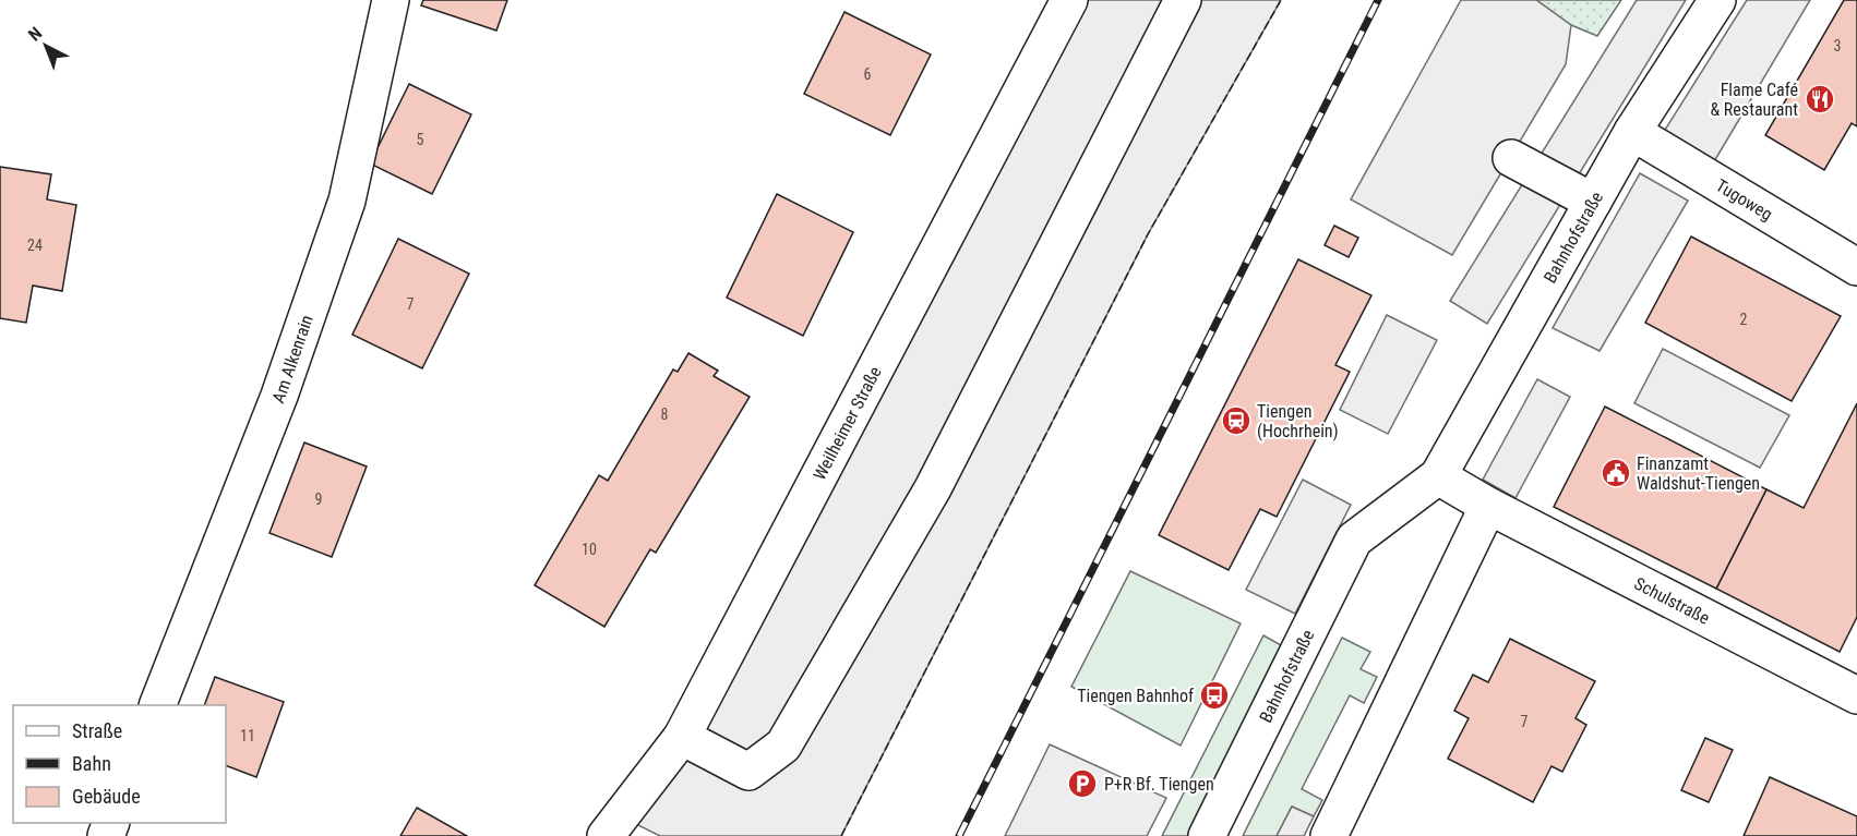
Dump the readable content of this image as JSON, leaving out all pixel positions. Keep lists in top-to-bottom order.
{
  "streets": {
    "street": [
      "Tugoweg",
      "Bahnhofstraße",
      "Am Alkenrain",
      "Weilheimer Straße",
      "Schulstraße"
    ]
  },
  "crossings": [
    ["Tugoweg", "Bahnhofstraße"]
  ],
  "places": {
    "restaurant": ["Flame Café & Restaurant"],
    "station": ["Tiengen (Hochrhein)"],
    "public building": ["Finanzamt Waldshut-Tiengen"],
    "bus stop": ["Tiengen Bahnhof"],
    "parking": ["P+R Bf. Tiengen"]
  },
  "house_numbers": [
    "3",
    "6",
    "5",
    "24",
    "7",
    "2",
    "8",
    "9",
    "10",
    "7",
    "11"
  ],
  "legend": ["Straße", "Bahn", "Gebäude"],
  "north": "top left"
}
